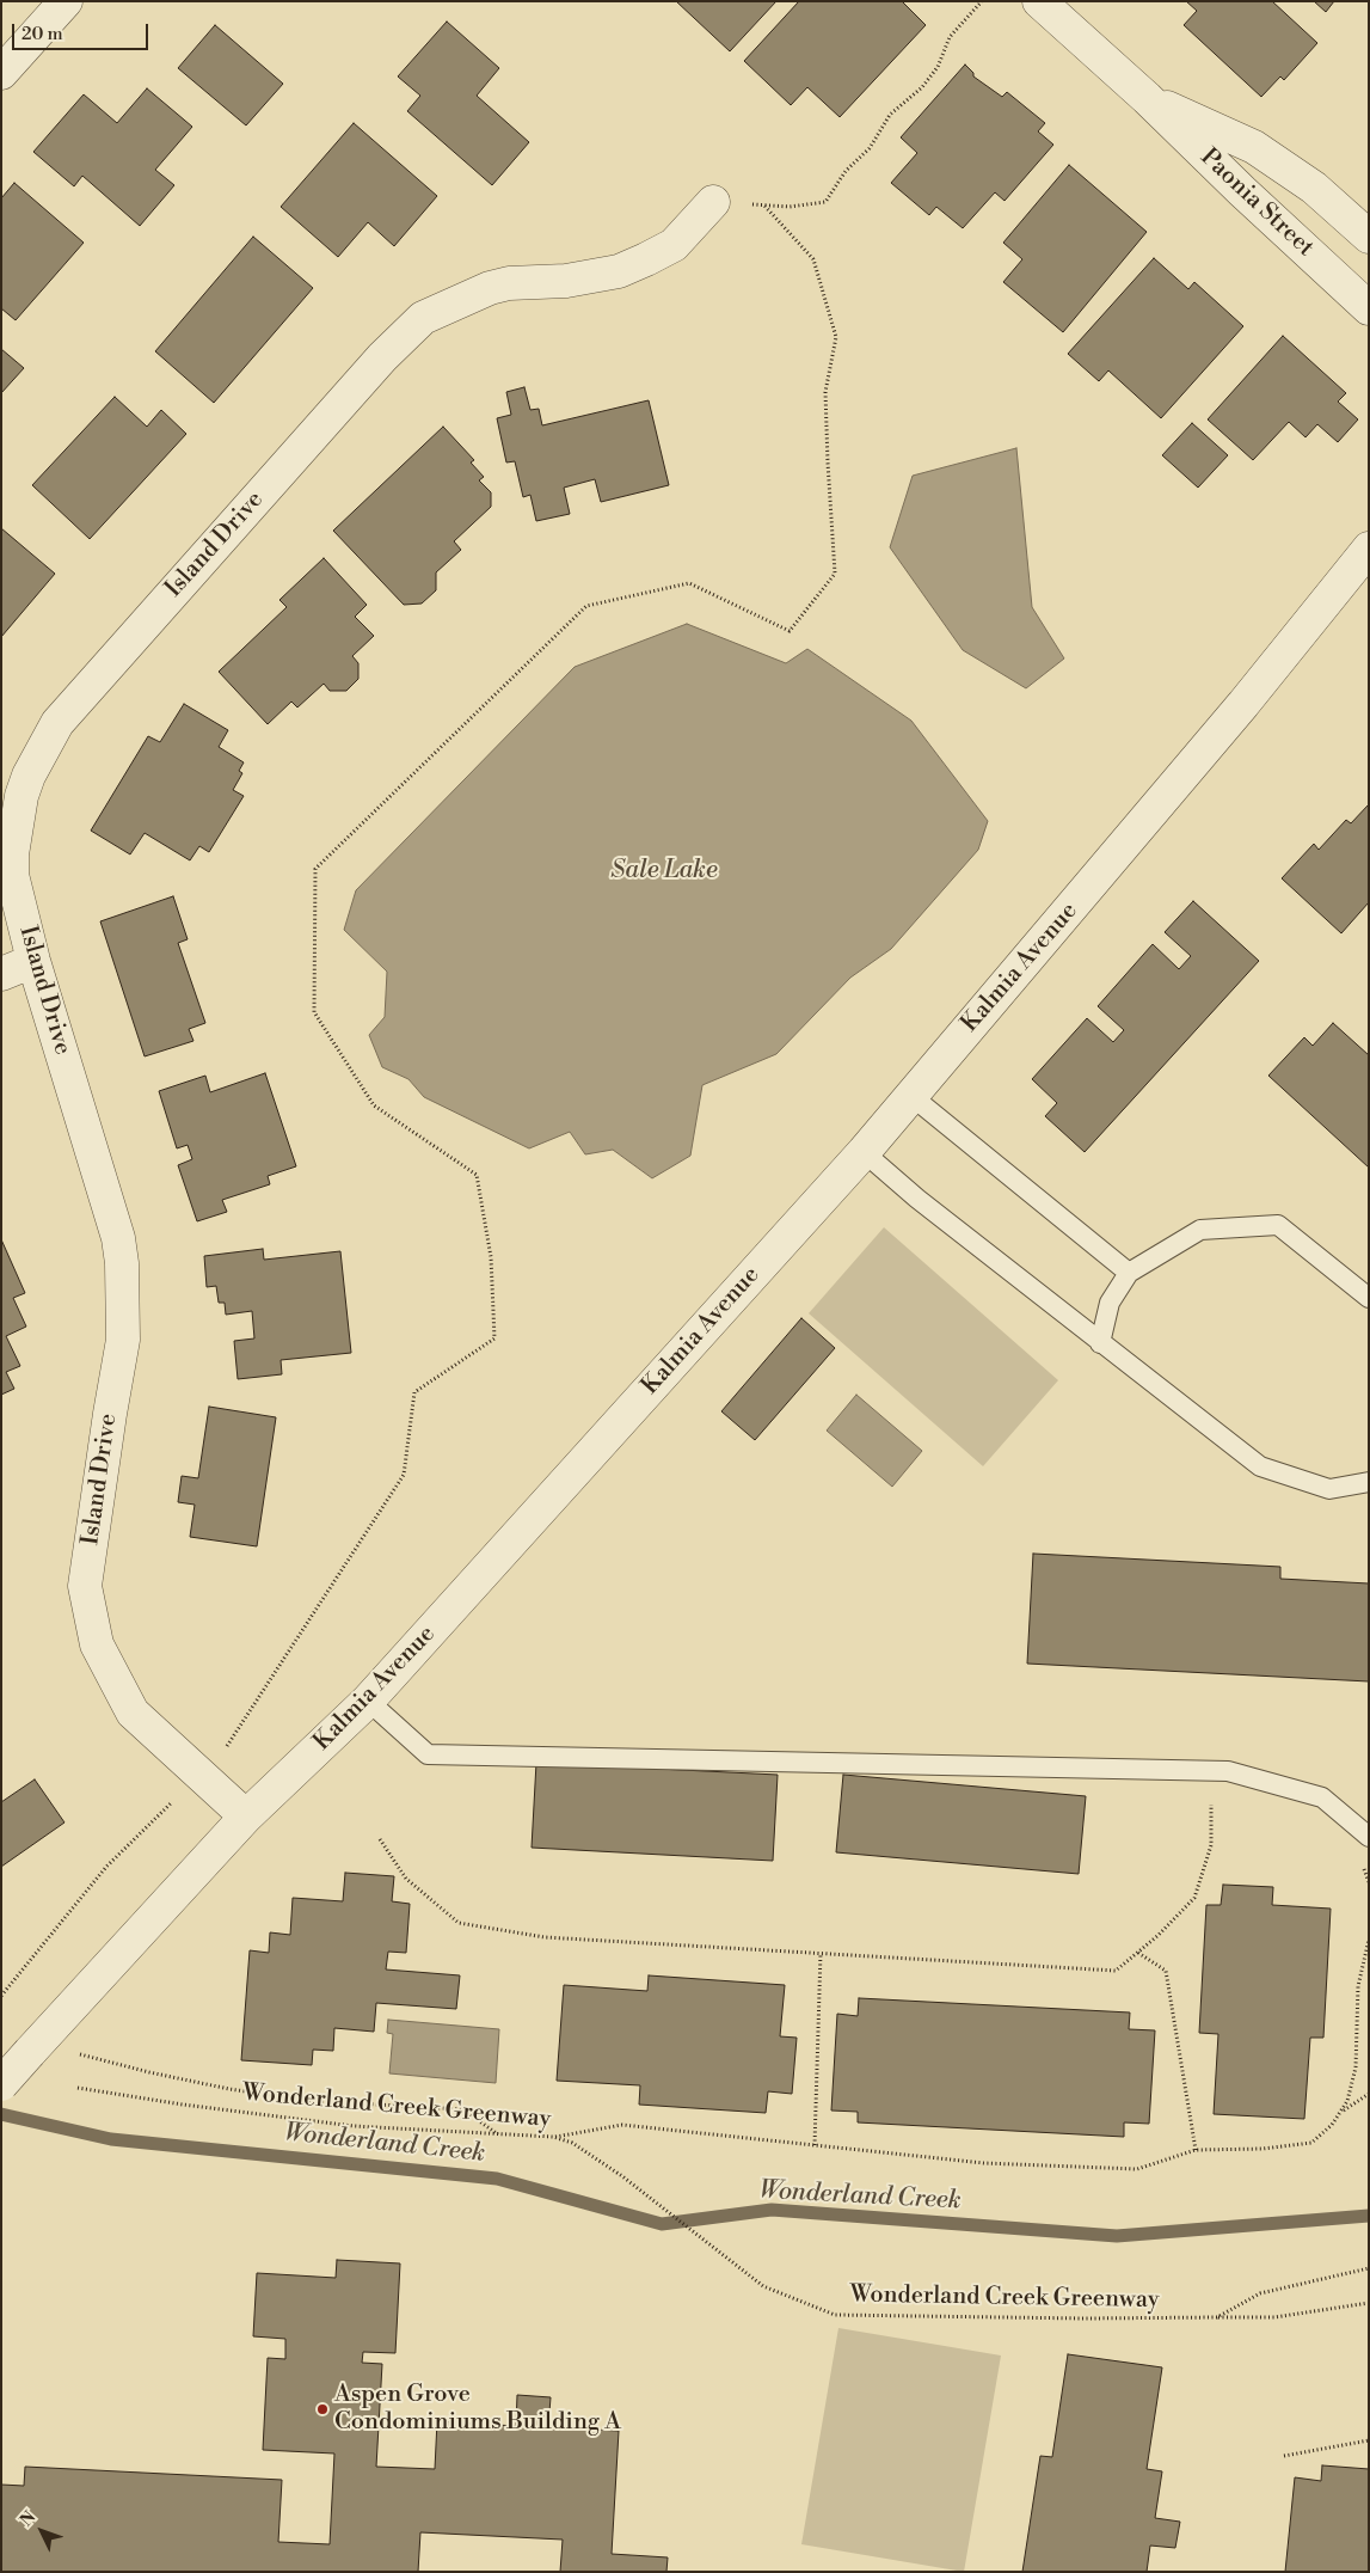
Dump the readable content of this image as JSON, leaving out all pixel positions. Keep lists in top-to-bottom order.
{
  "streets": {
    "street": ["Paonia Street", "Island Drive", "Kalmia Avenue"],
    "path": ["Wonderland Creek Greenway"]
  },
  "crossings": [
    ["Island Drive", "Kalmia Avenue"]
  ],
  "water": ["Sale Lake", "Wonderland Creek"],
  "places": ["Aspen Grove Condominiums Building A"],
  "scale_bar": "20 m",
  "north": "top left"
}
